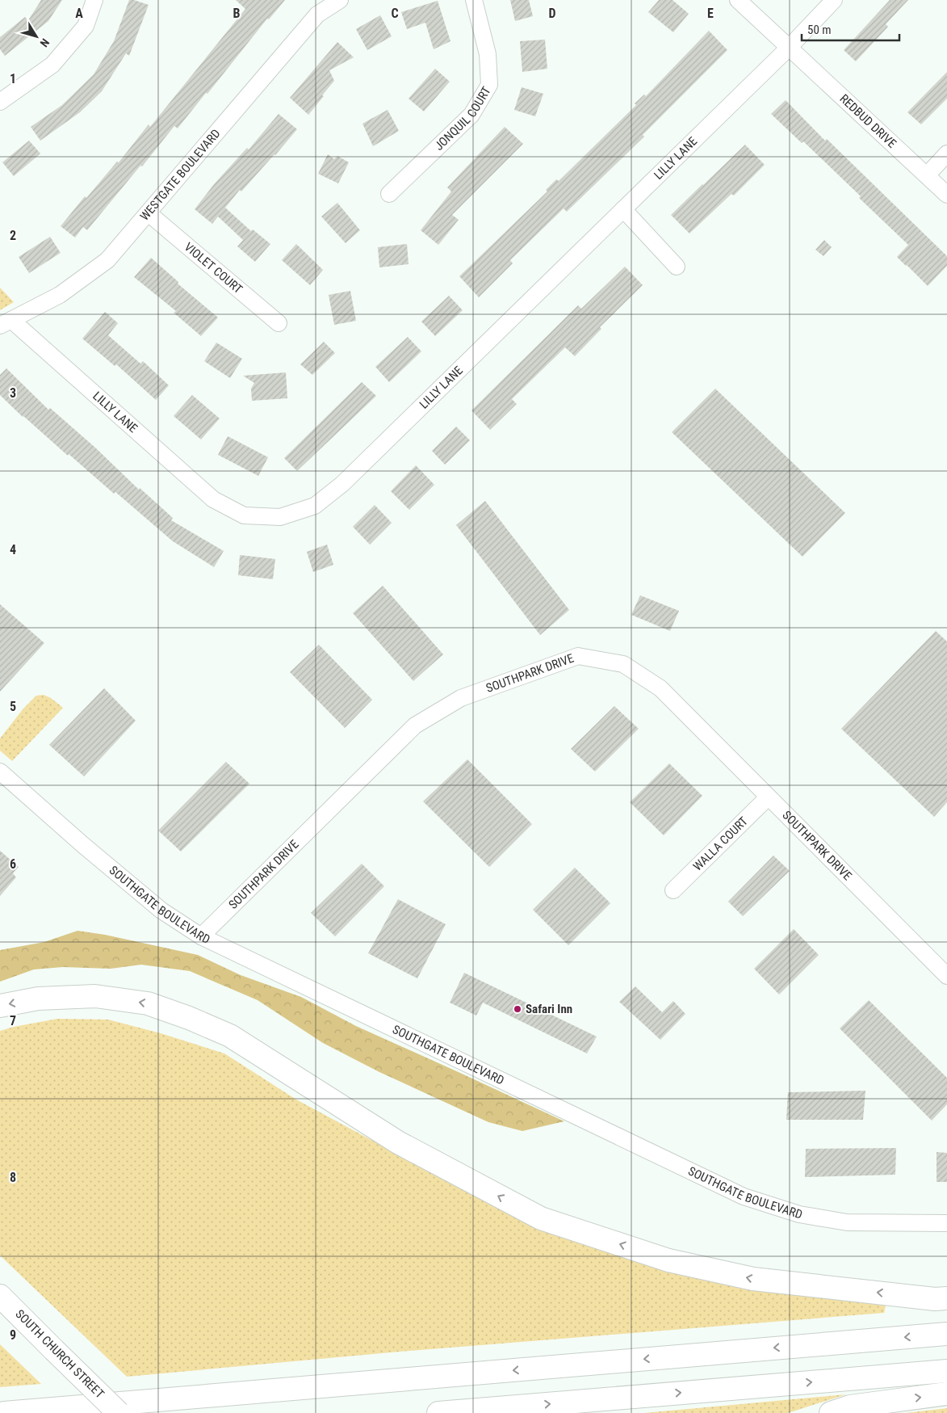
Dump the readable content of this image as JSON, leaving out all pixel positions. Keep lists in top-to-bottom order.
{
  "streets": {
    "highway": ["SOUTH CHURCH STREET"],
    "street": [
      "JONQUIL COURT",
      "REDBUD DRIVE",
      "LILLY LANE",
      "WESTGATE BOULEVARD",
      "VIOLET COURT",
      "SOUTHPARK DRIVE",
      "WALLA COURT",
      "SOUTHGATE BOULEVARD"
    ]
  },
  "crossings": [
    ["REDBUD DRIVE", "LILLY LANE"],
    ["LILLY LANE", "WESTGATE BOULEVARD"],
    ["WESTGATE BOULEVARD", "VIOLET COURT"],
    ["SOUTHPARK DRIVE", "WALLA COURT"],
    ["SOUTHPARK DRIVE", "SOUTHGATE BOULEVARD"]
  ],
  "places": ["Safari Inn"],
  "scale_bar": "50 m",
  "north": "bottom right",
  "grid": {
    "columns": [
      "A",
      "B",
      "C",
      "D",
      "E"
    ],
    "rows": [
      "1",
      "2",
      "3",
      "4",
      "5",
      "6",
      "7",
      "8",
      "9"
    ]
  }
}
